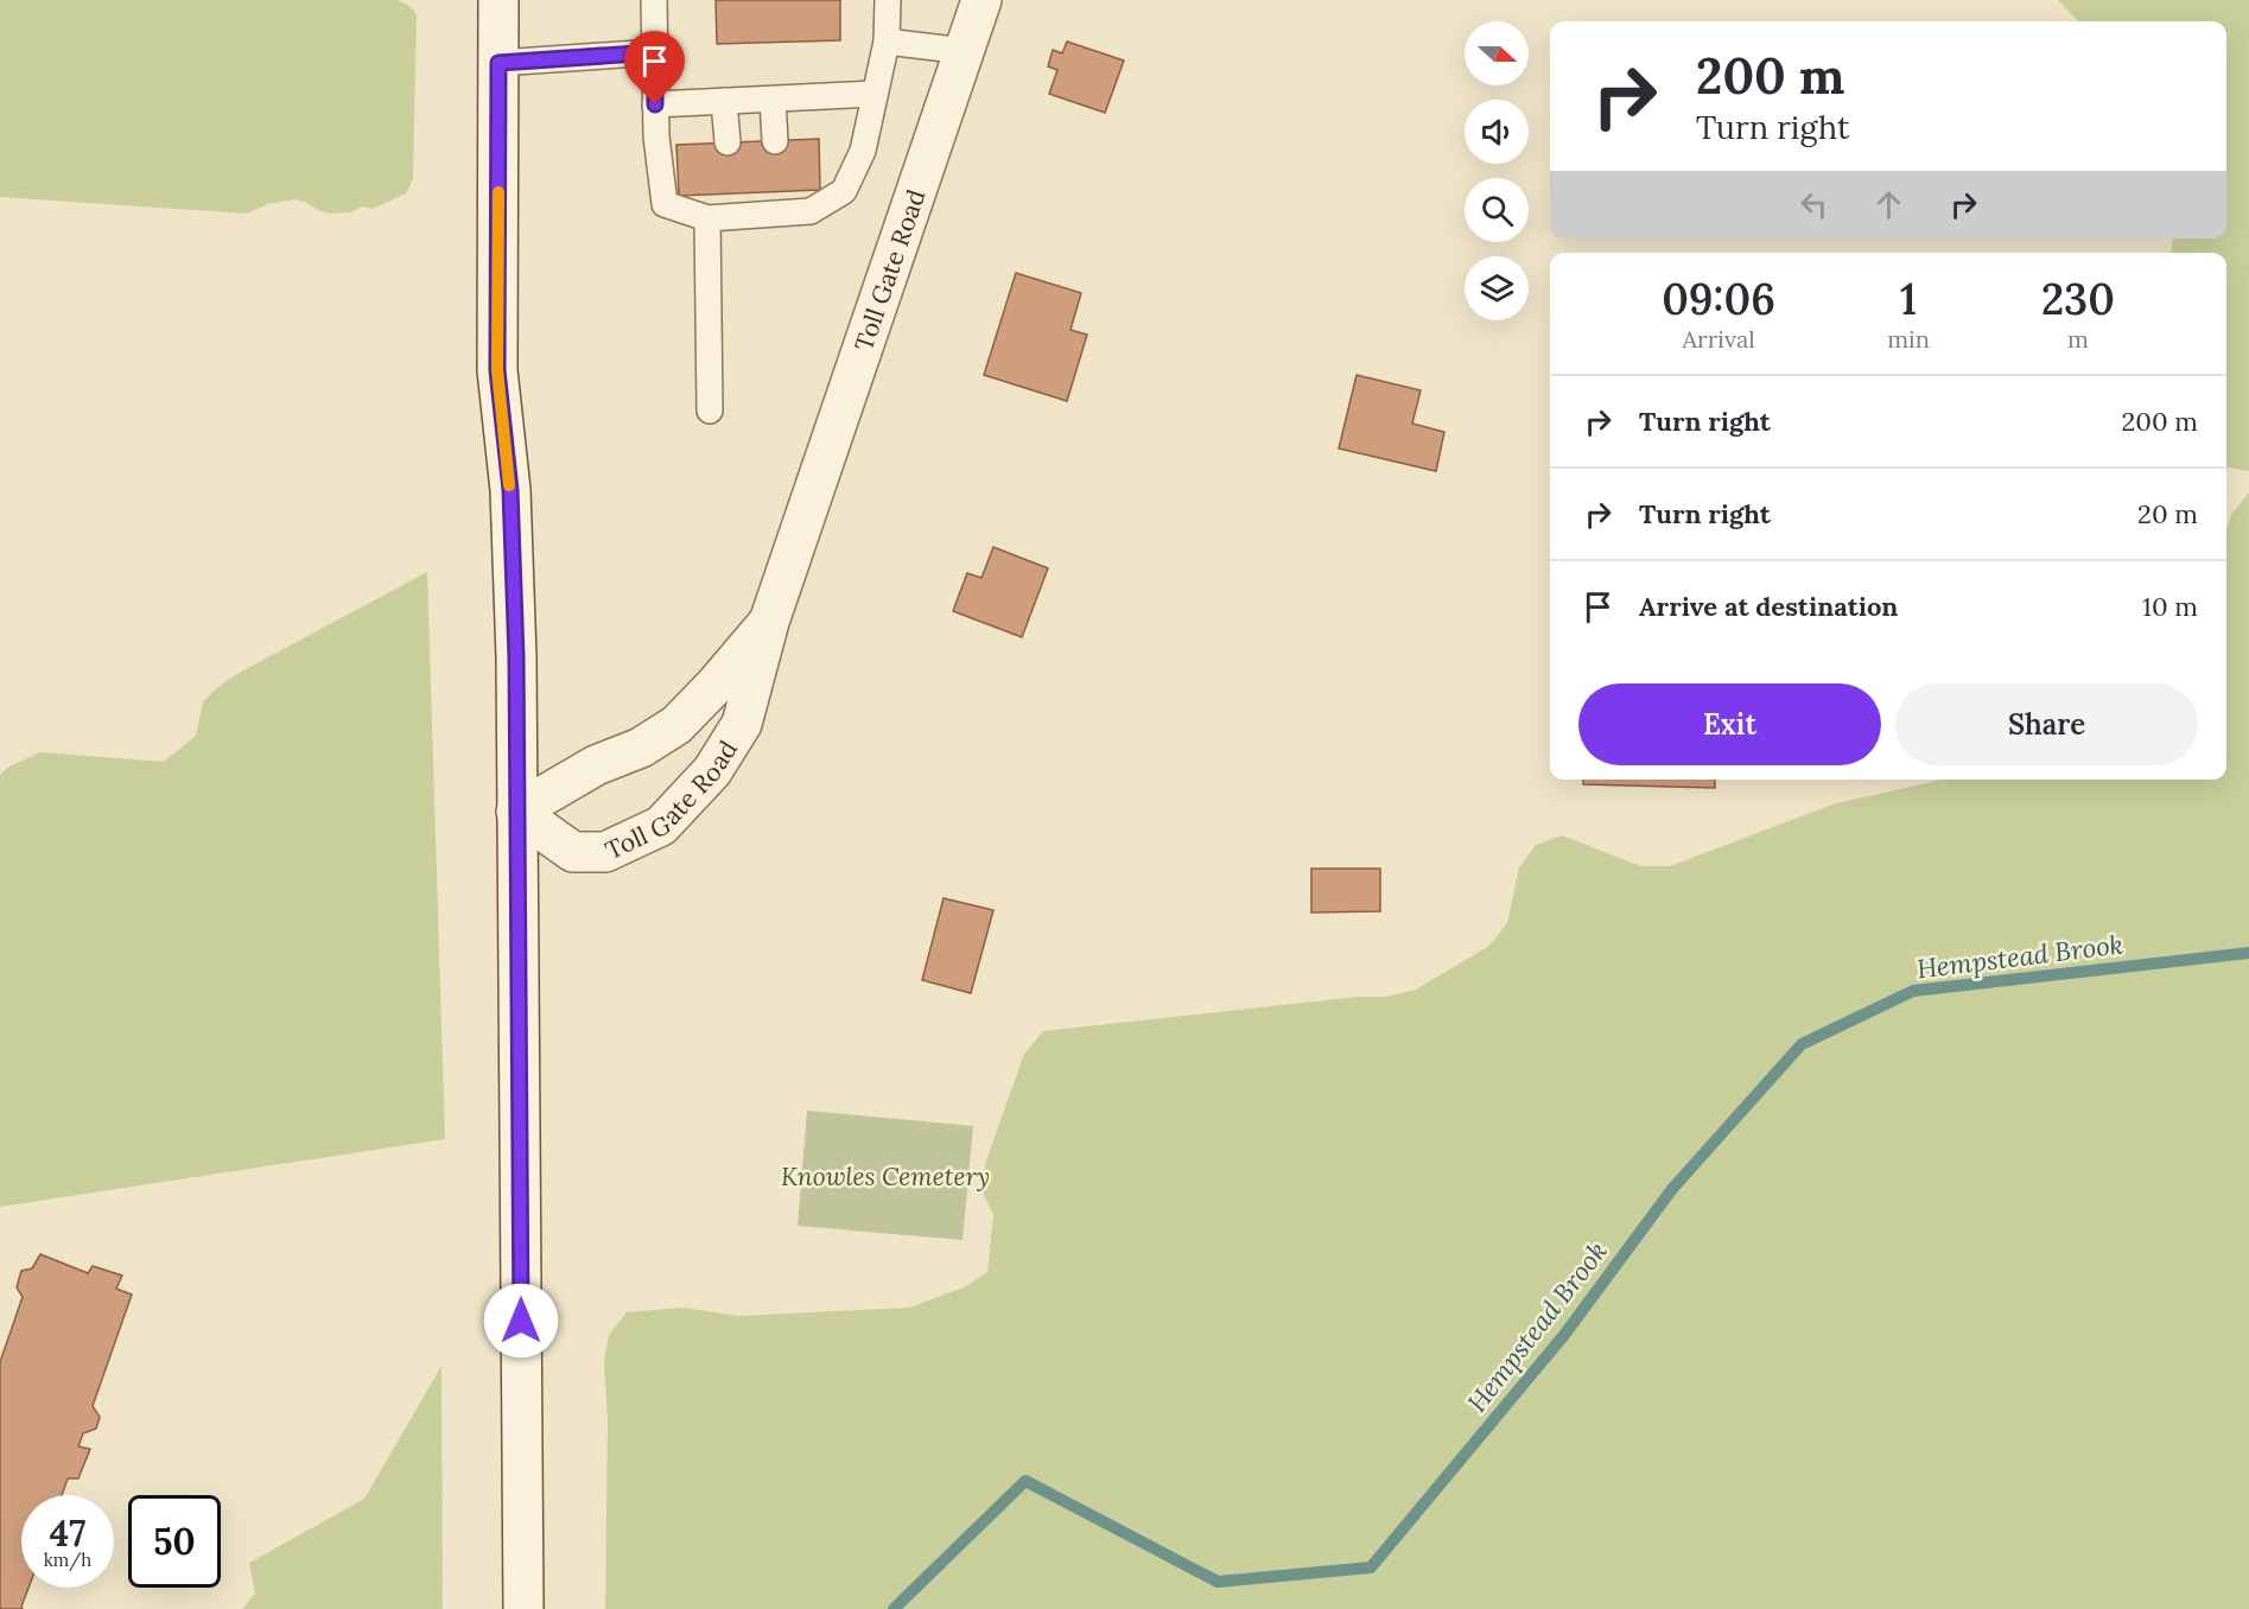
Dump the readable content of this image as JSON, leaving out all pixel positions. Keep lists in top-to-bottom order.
{
  "streets": {
    "main road": ["Toll Gate Road"]
  },
  "water": ["Hempstead Brook"],
  "parks": ["Knowles Cemetery"],
  "north": "right",
  "page": {
    "turn": ["200 m", "Turn right"],
    "eta": [
      "09:06",
      "Arrival",
      "1",
      "min",
      "230",
      "m"
    ],
    "list": [
      {
        "name": "Turn right",
        "value": "200 m"
      },
      {
        "name": "Turn right",
        "value": "20 m"
      },
      {
        "name": "Arrive at destination",
        "value": "10 m"
      }
    ],
    "buttons": ["Exit", "Share"],
    "speed": "47 km/h",
    "limit": "50"
  }
}
